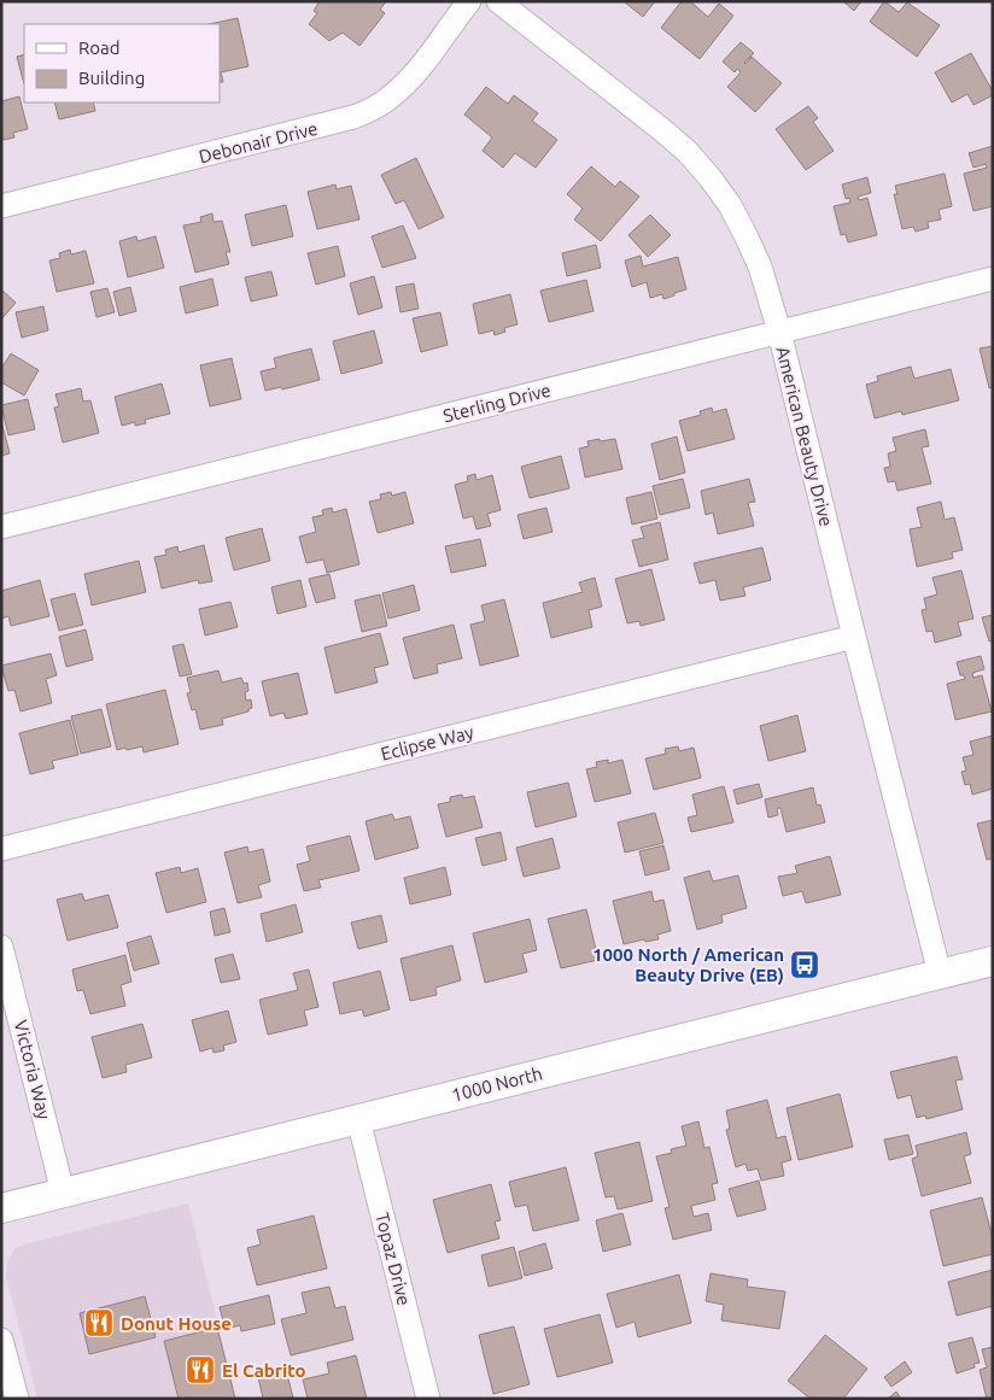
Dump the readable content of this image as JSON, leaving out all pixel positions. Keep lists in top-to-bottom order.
{
  "streets": {
    "street": [
      "Debonair Drive",
      "Sterling Drive",
      "American Beauty Drive",
      "Eclipse Way",
      "Victoria Way",
      "1000 North",
      "Topaz Drive"
    ]
  },
  "crossings": [
    ["Sterling Drive", "American Beauty Drive"],
    ["American Beauty Drive", "Eclipse Way"],
    ["American Beauty Drive", "1000 North"],
    ["Victoria Way", "1000 North"],
    ["1000 North", "Topaz Drive"]
  ],
  "places": {
    "bus stop": ["1000 North / American Beauty Drive (EB)"],
    "restaurant": ["Donut House", "El Cabrito"]
  },
  "legend": ["Road", "Building"]
}
